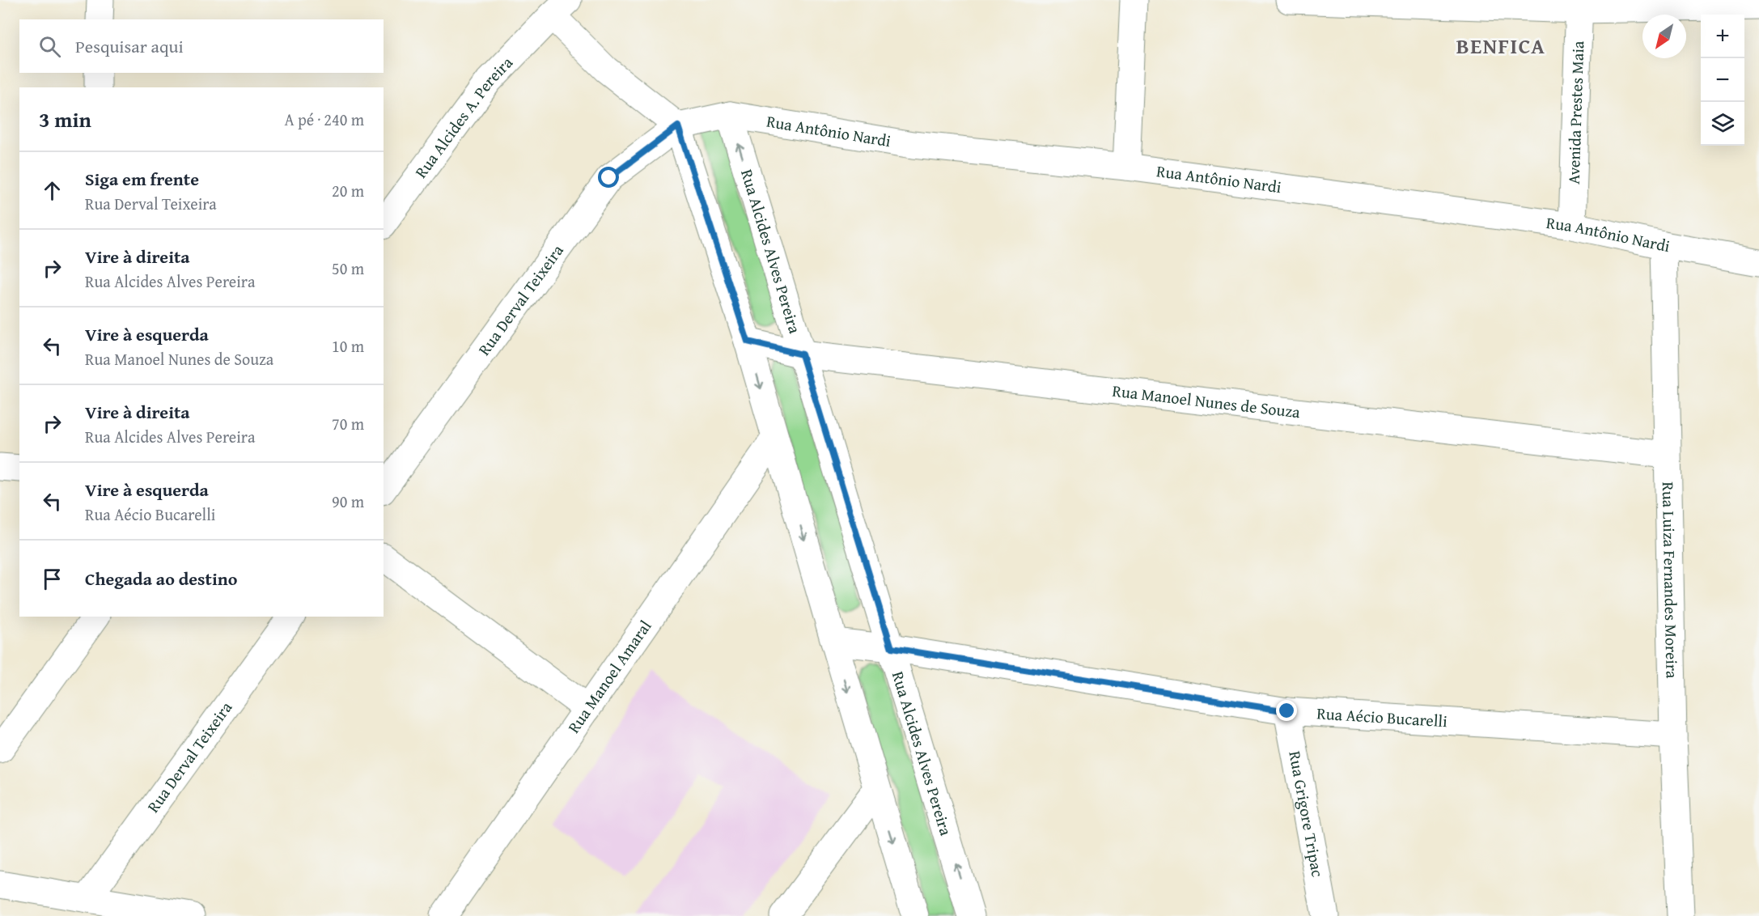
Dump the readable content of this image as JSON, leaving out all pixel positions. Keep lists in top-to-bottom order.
{
  "streets": {
    "street": [
      "Avenida Prestes Maia",
      "Rua Alcides A. Pereira",
      "Rua Antônio Nardi",
      "Rua Alcides Alves Pereira",
      "Rua Derval Teixeira",
      "Rua Manoel Nunes de Souza",
      "Rua Luiza Fernandes Moreira",
      "Rua Manoel Amaral",
      "Rua Aécio Bucarelli",
      "Rua Grigore Tripac"
    ]
  },
  "crossings": [
    ["Avenida Prestes Maia", "Rua Antônio Nardi"],
    ["Rua Antônio Nardi", "Rua Alcides Alves Pereira"],
    ["Rua Antônio Nardi", "Rua Derval Teixeira"],
    ["Rua Antônio Nardi", "Rua Luiza Fernandes Moreira"],
    ["Rua Alcides Alves Pereira", "Rua Manoel Nunes de Souza"],
    ["Rua Alcides Alves Pereira", "Rua Aécio Bucarelli"],
    ["Rua Manoel Nunes de Souza", "Rua Luiza Fernandes Moreira"],
    ["Rua Luiza Fernandes Moreira", "Rua Aécio Bucarelli"],
    ["Rua Aécio Bucarelli", "Rua Grigore Tripac"]
  ],
  "districts": ["BENFICA"],
  "north": "bottom left",
  "page": {
    "map_buttons": ["+", "−"],
    "search": "Pesquisar aqui",
    "heading": ["3 min", "A pé · 240 m"],
    "list": [
      ["Siga em frente", "Rua Derval Teixeira", "20 m"],
      ["Vire à direita", "Rua Alcides Alves Pereira", "50 m"],
      ["Vire à esquerda", "Rua Manoel Nunes de Souza", "10 m"],
      ["Vire à direita", "Rua Alcides Alves Pereira", "70 m"],
      ["Vire à esquerda", "Rua Aécio Bucarelli", "90 m"],
      "Chegada ao destino"
    ]
  }
}
